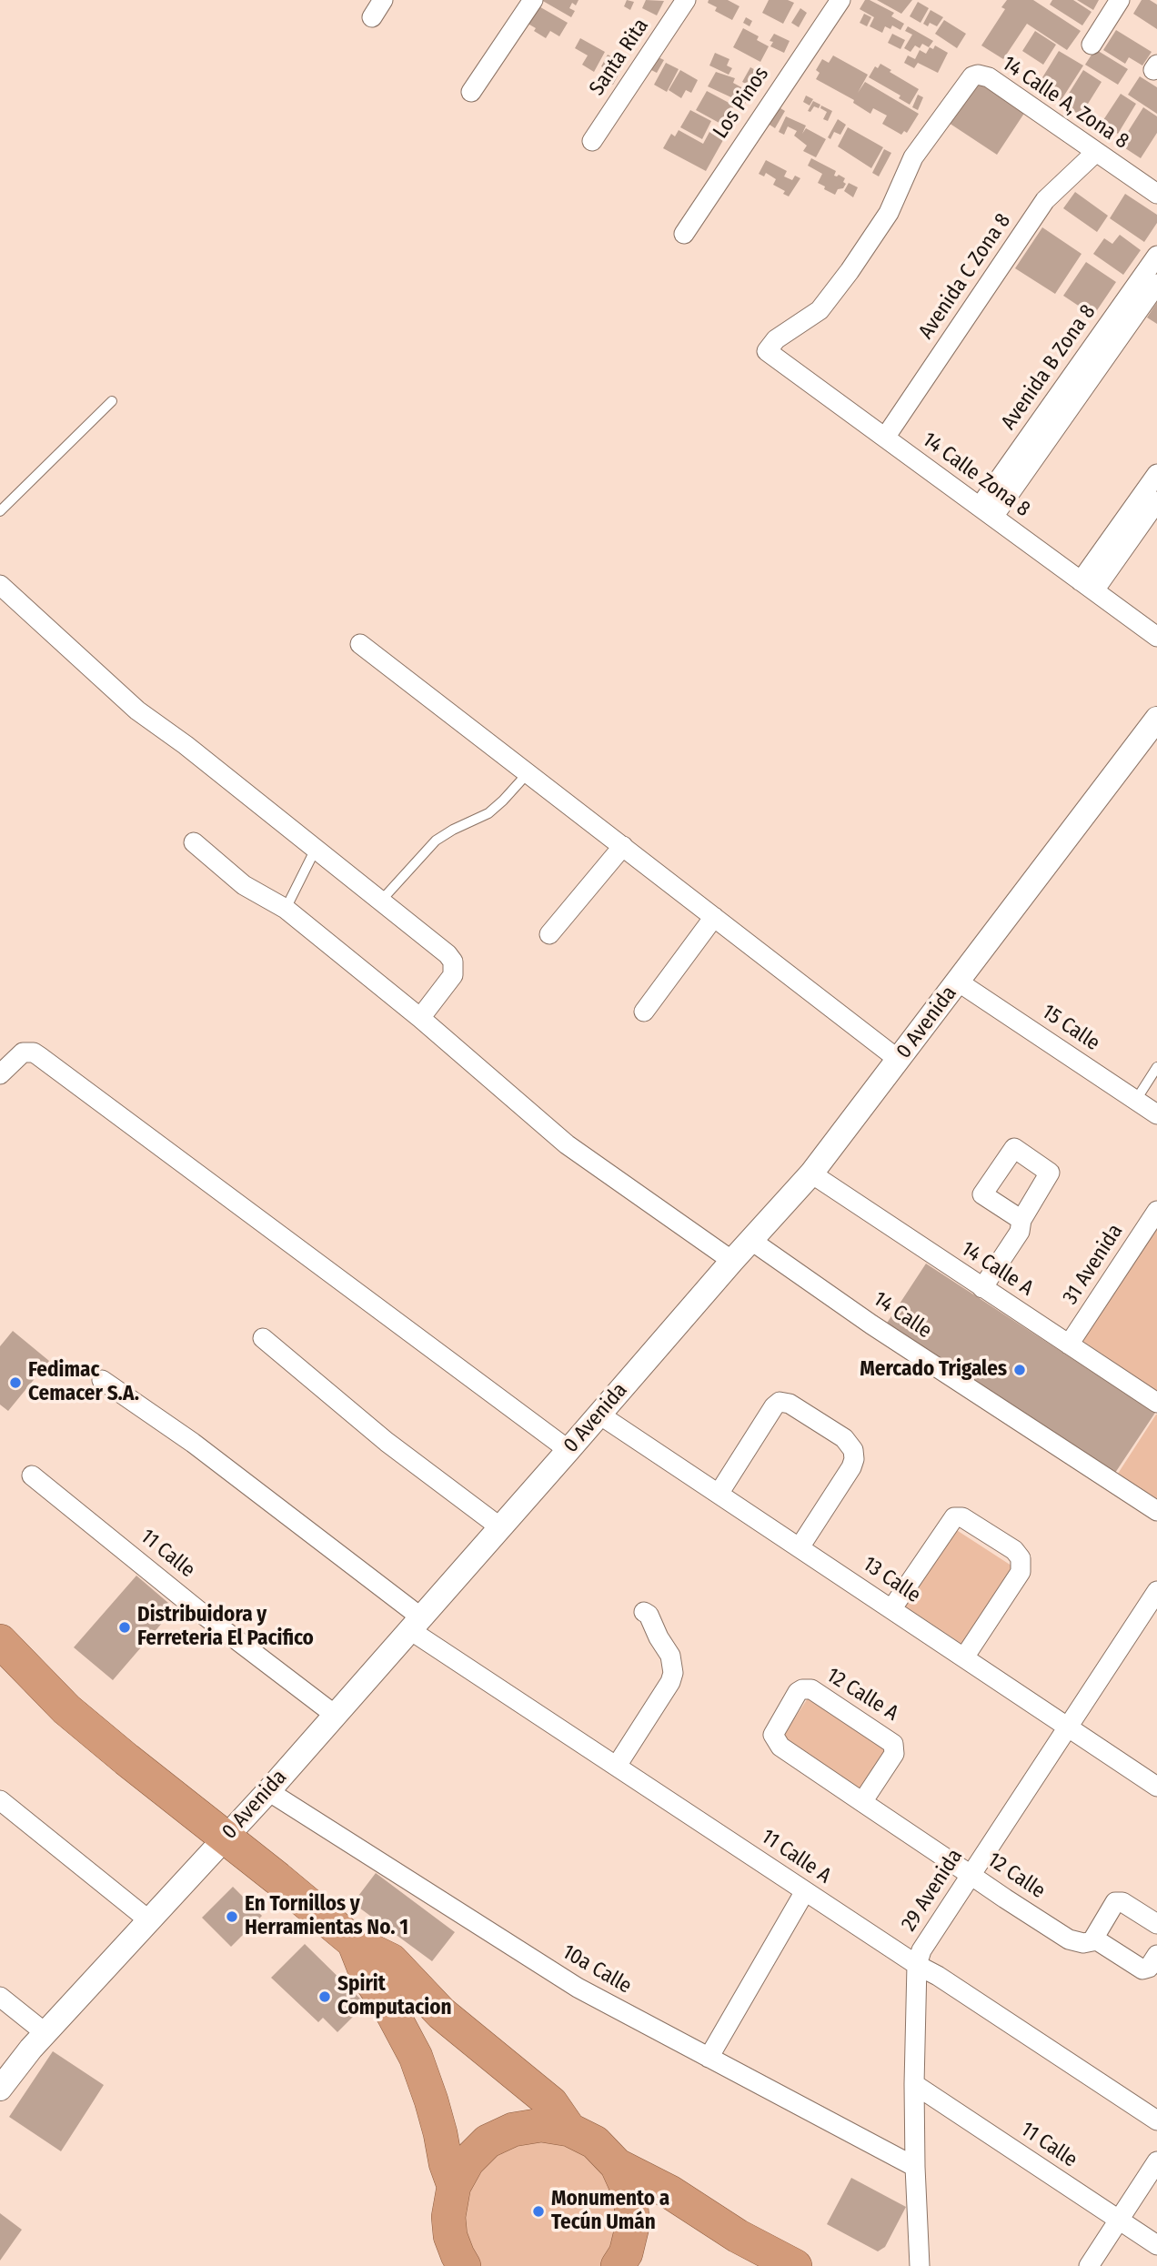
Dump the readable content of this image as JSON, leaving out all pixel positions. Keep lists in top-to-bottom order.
{
  "streets": {
    "street": [
      "Santa Rita",
      "Los Pinos",
      "14 Calle A, Zona 8",
      "Avenida C Zona 8",
      "Avenida B Zona 8",
      "14 Calle Zona 8",
      "0 Avenida",
      "15 Calle",
      "31 Avenida",
      "14 Calle A",
      "14 Calle",
      "11 Calle",
      "13 Calle",
      "12 Calle A",
      "11 Calle A",
      "12 Calle",
      "29 Avenida",
      "10a Calle"
    ]
  },
  "crossings": [
    ["14 Calle A, Zona 8", "Avenida C Zona 8"],
    ["14 Calle A, Zona 8", "14 Calle Zona 8"],
    ["Avenida C Zona 8", "14 Calle Zona 8"],
    ["Avenida B Zona 8", "14 Calle Zona 8"],
    ["0 Avenida", "15 Calle"],
    ["0 Avenida", "14 Calle A"],
    ["0 Avenida", "14 Calle"],
    ["0 Avenida", "11 Calle"],
    ["0 Avenida", "13 Calle"],
    ["0 Avenida", "11 Calle A"],
    ["0 Avenida", "10a Calle"],
    ["31 Avenida", "14 Calle A"],
    ["11 Calle", "29 Avenida"],
    ["13 Calle", "29 Avenida"],
    ["12 Calle A", "12 Calle"],
    ["11 Calle A", "29 Avenida"],
    ["12 Calle", "29 Avenida"],
    ["29 Avenida", "10a Calle"]
  ],
  "places": [
    "Mercado Trigales",
    "Fedimac Cemacer S.A.",
    "Distribuidora y Ferreteria El Pacifico",
    "En Tornillos y Herramientas No. 1",
    "Spirit Computacion",
    "Monumento a Tecún Umán"
  ]
}
